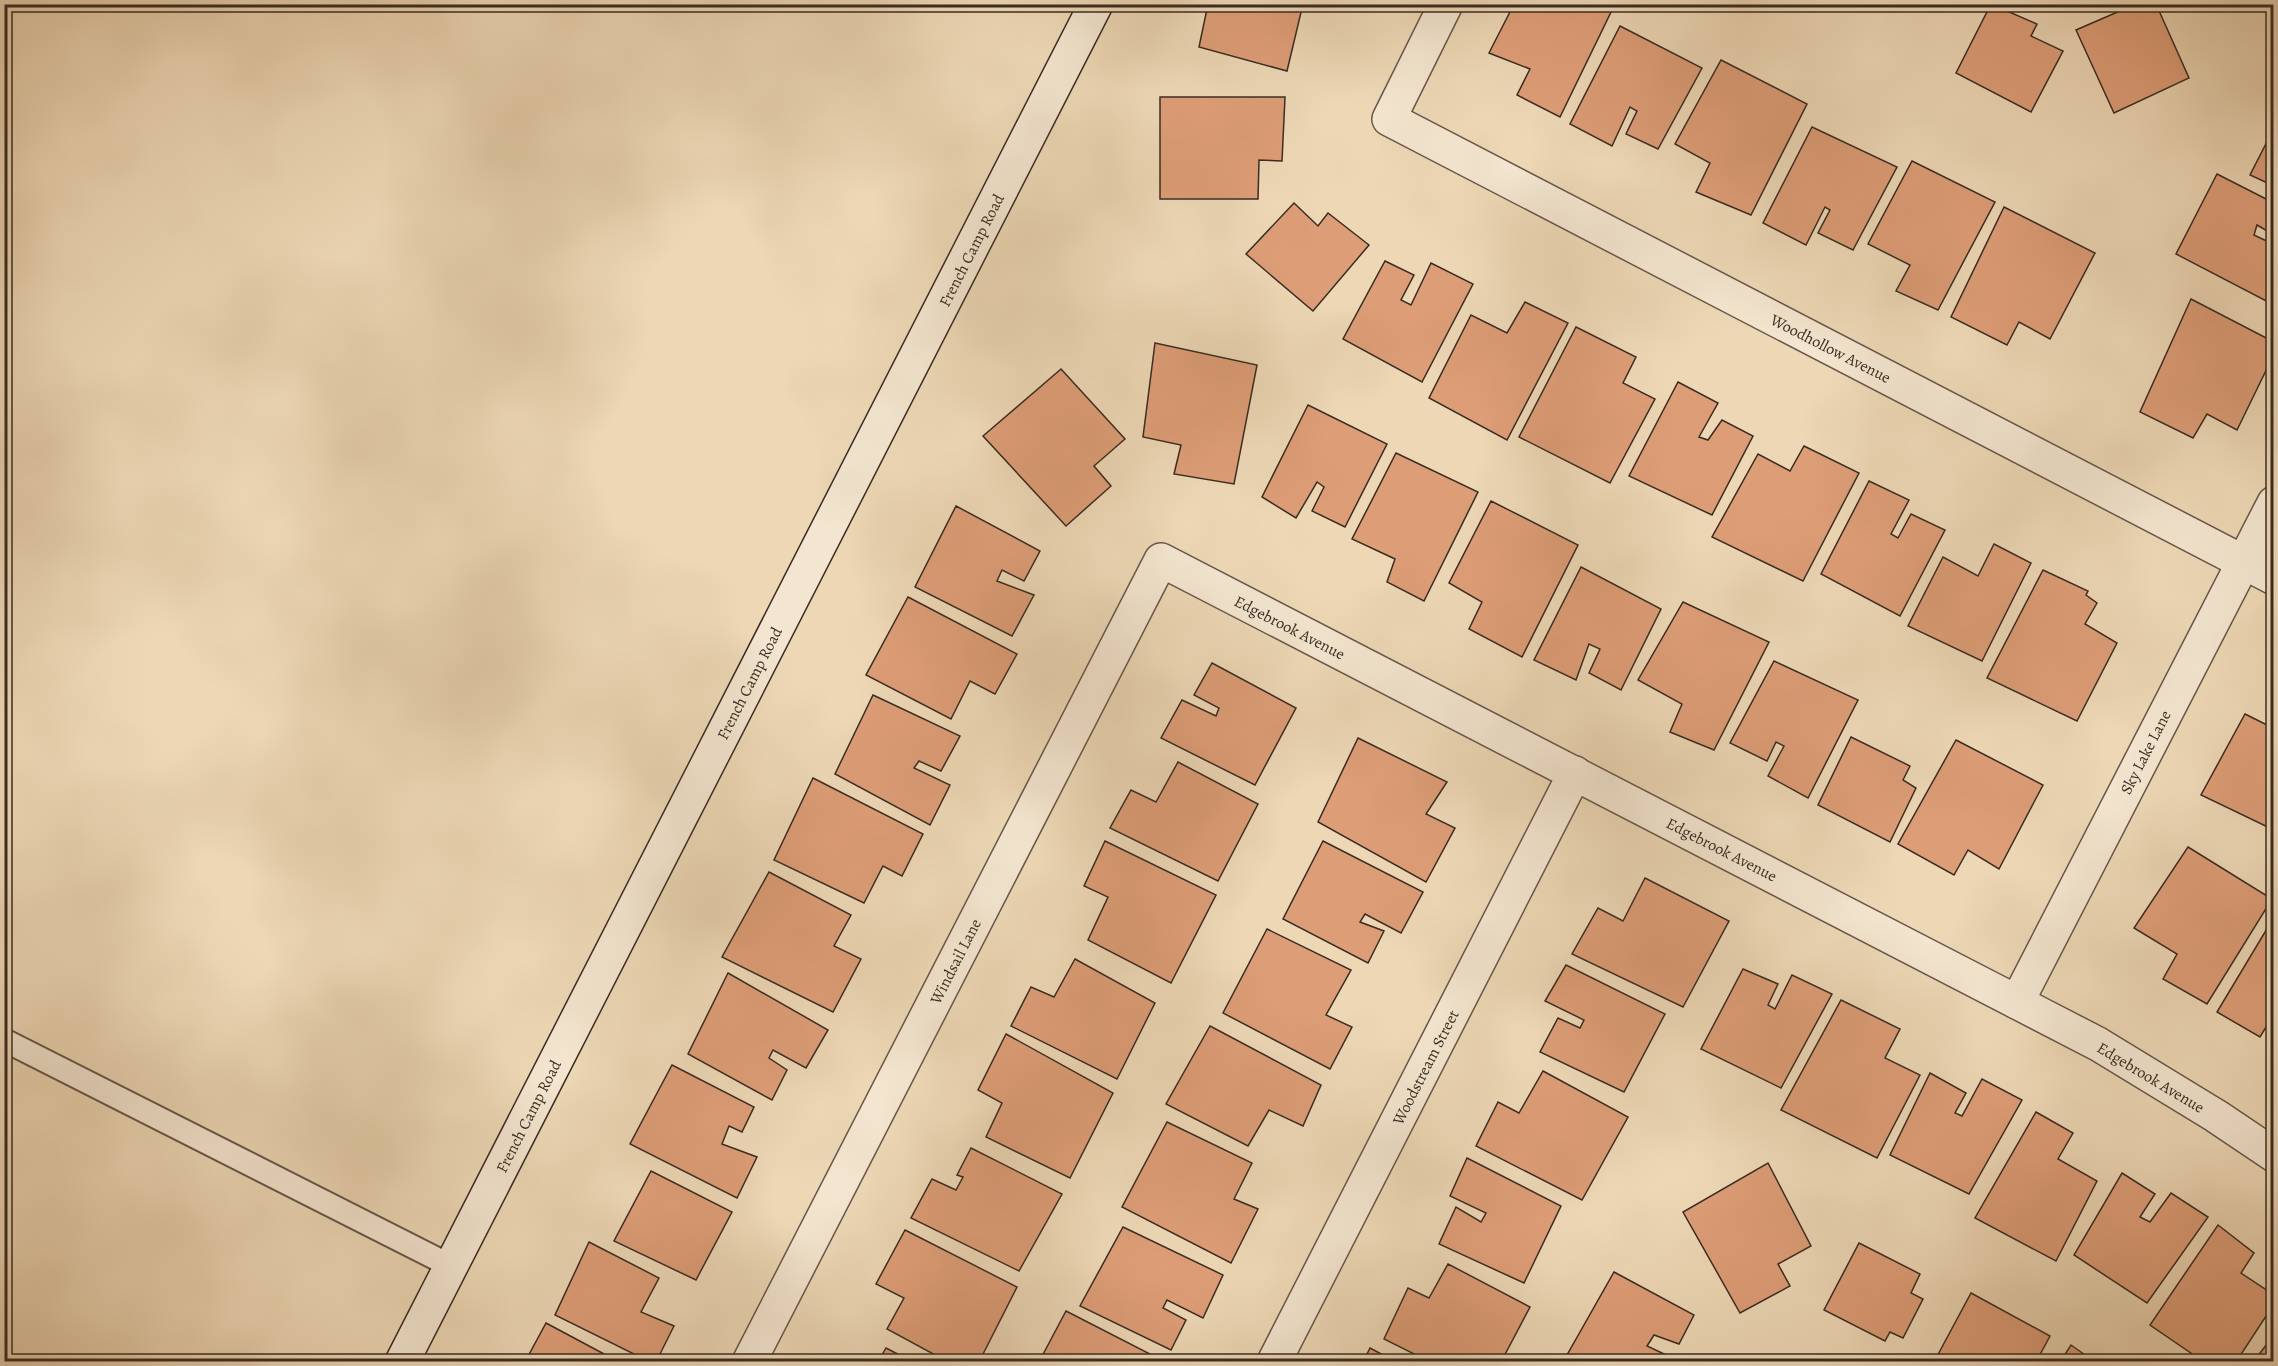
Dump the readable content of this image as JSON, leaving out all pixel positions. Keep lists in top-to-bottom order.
{
  "streets": {
    "street": [
      "French Camp Road",
      "Woodhollow Avenue",
      "Edgebrook Avenue",
      "Sky Lake Lane",
      "Windsail Lane",
      "Woodstream Street"
    ]
  },
  "crossings": [
    ["Woodhollow Avenue", "Sky Lake Lane"],
    ["Edgebrook Avenue", "Sky Lake Lane"],
    ["Edgebrook Avenue", "Windsail Lane"],
    ["Edgebrook Avenue", "Woodstream Street"]
  ]
}
